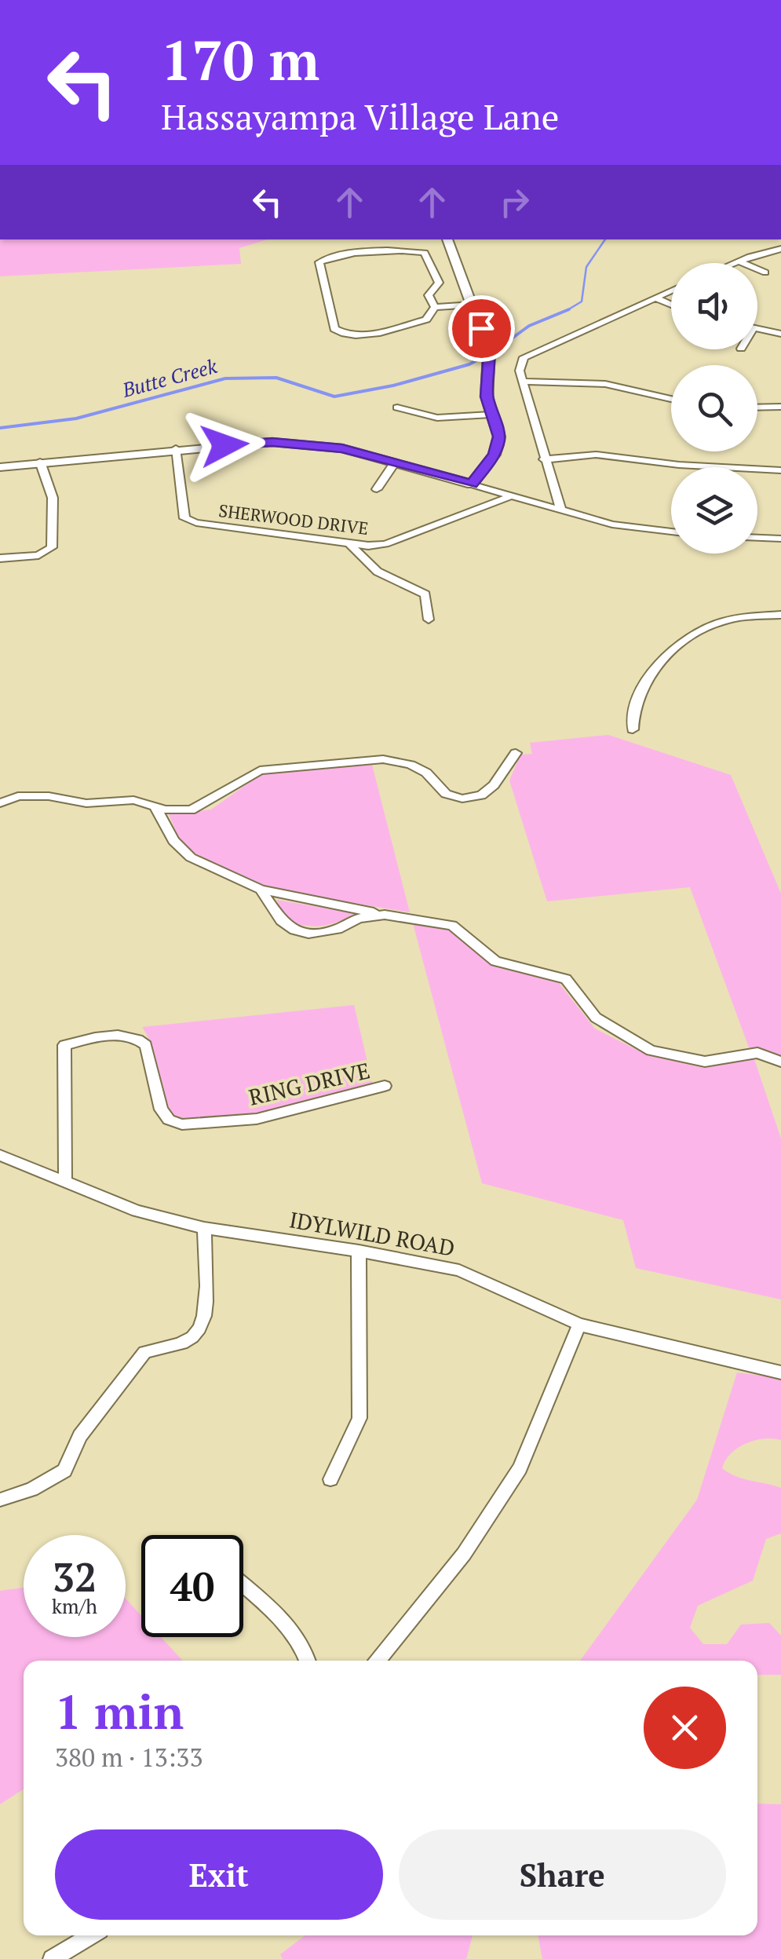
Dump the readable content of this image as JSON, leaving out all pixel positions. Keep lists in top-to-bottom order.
{
  "streets": {
    "street": ["SHERWOOD DRIVE", "RING DRIVE", "IDYLWILD ROAD"]
  },
  "crossings": [
    ["RING DRIVE", "IDYLWILD ROAD"]
  ],
  "water": ["Butte Creek"],
  "page": {
    "turn": ["170 m", "Hassayampa Village Lane"],
    "speed": "32 km/h",
    "limit": "40",
    "heading": ["1 min", "380 m · 13:33"],
    "buttons": ["Exit", "Share"]
  }
}
